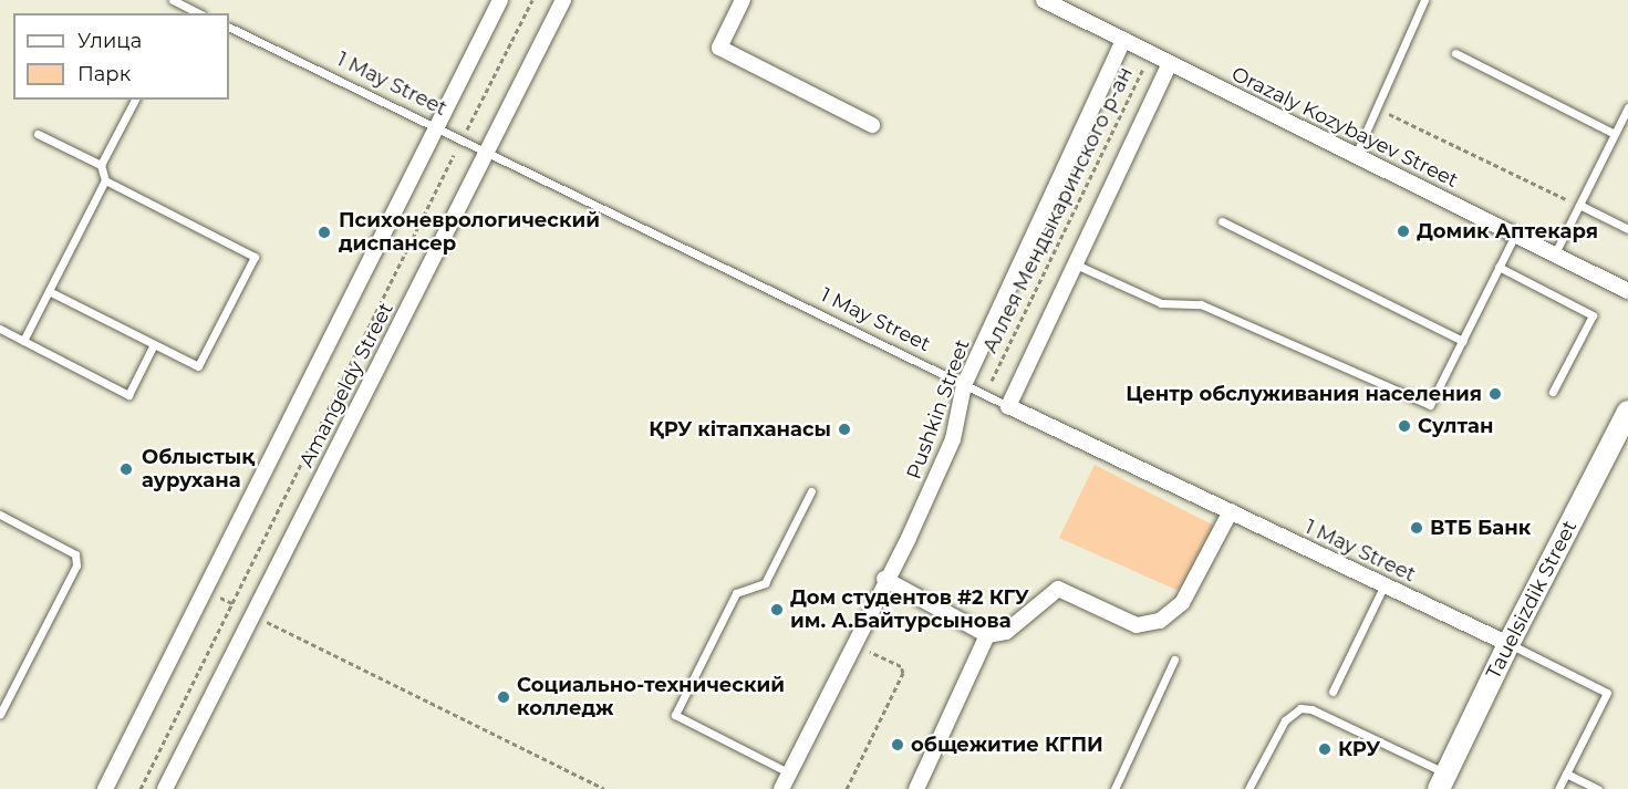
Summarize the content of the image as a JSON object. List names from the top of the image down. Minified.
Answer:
{"streets":{"main road":["Tauelsіzdіk Street"],"street":["1 May Street","Orazaly Kozybayev Street","Amangeldy Street","Pushkin Street"],"path":["Аллея Мендыкаринского р-ан"]},"crossings":[["1 May Street","Amangeldy Street"],["1 May Street","Pushkin Street"],["1 May Street","Tauelsіzdіk Street"],["Orazaly Kozybayev Street","Аллея Мендыкаринского р-ан"],["Orazaly Kozybayev Street","Pushkin Street"]],"places":["Домик Аптекаря","Психоневрологический диспансер","Центр обслуживания населения","Султан","ҚРУ кітапханасы","Облыстық аурухана","ВТБ Банк","Дом студентов #2 КГУ им. А.Байтурсынова","Социально-технический колледж","общежитие КГПИ","КРУ"],"legend":["Улица","Парк"]}
